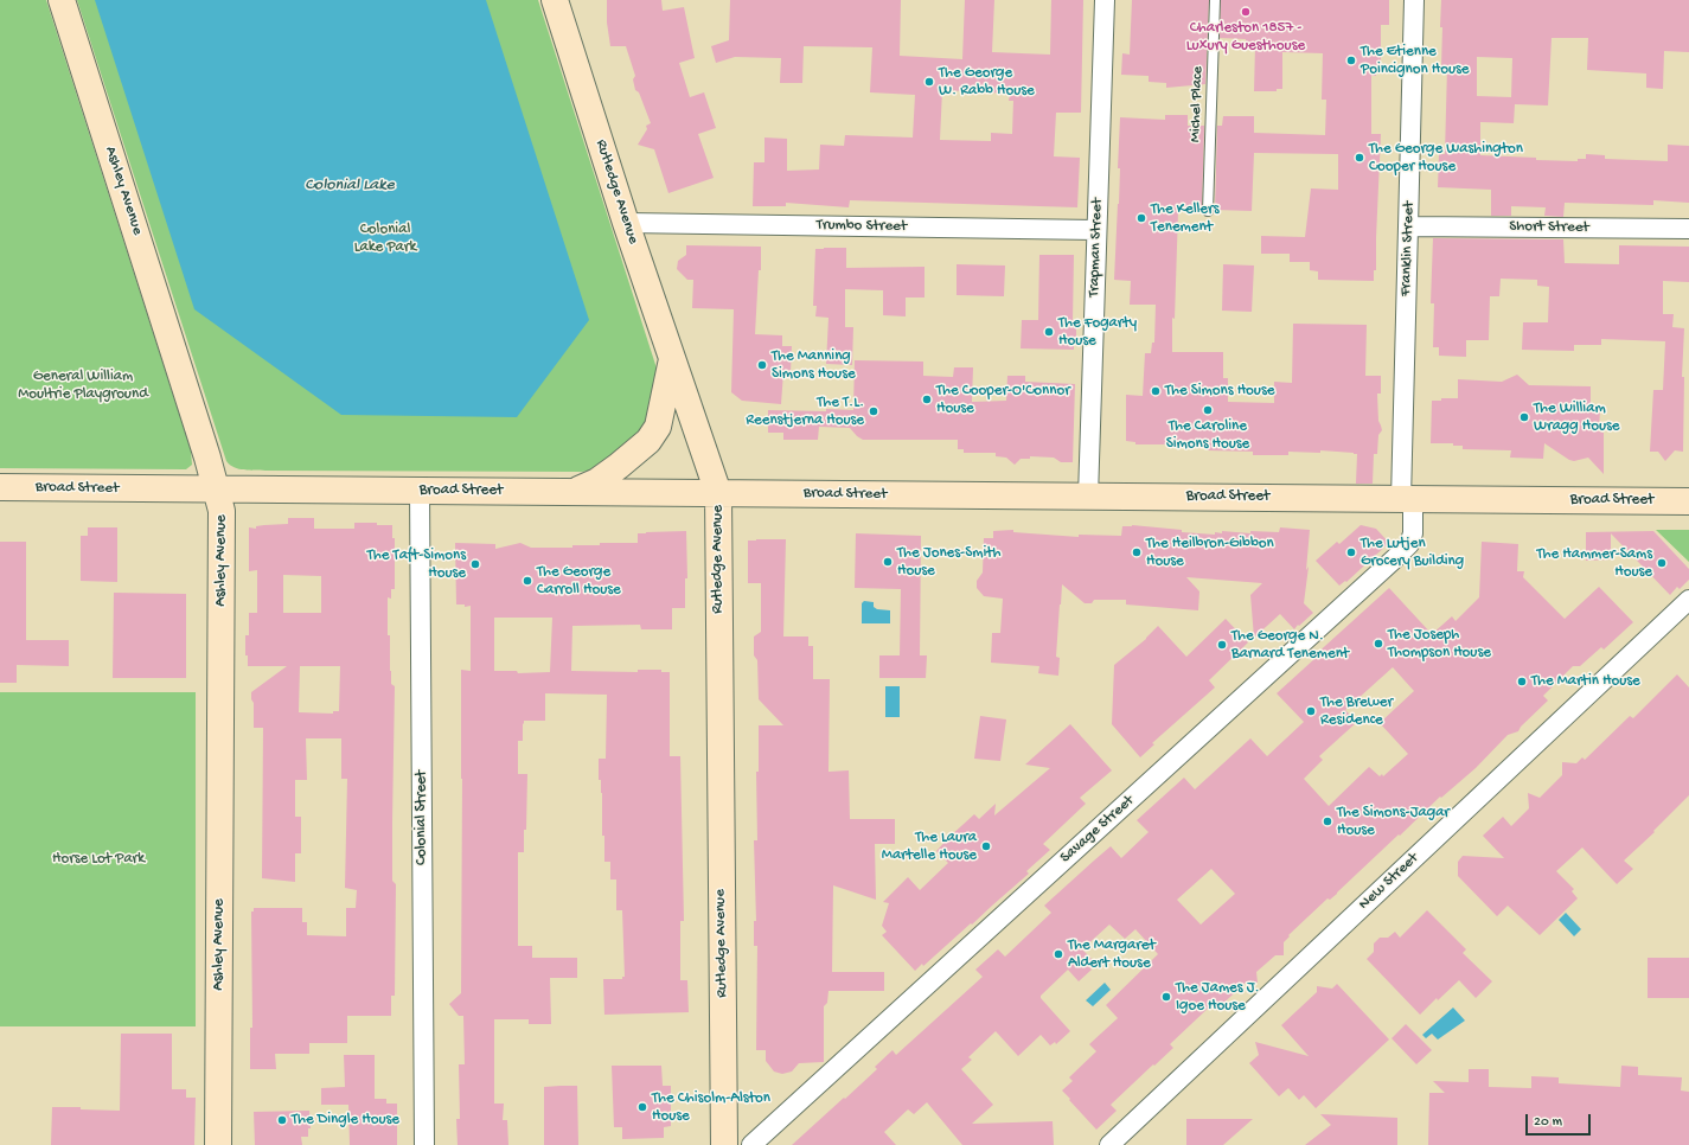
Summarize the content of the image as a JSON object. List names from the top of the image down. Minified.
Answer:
{"streets":{"street":["Ashley Avenue","Rutledge Avenue","Trumbo Street","Short Street","Trapman Street","Franklin Street","Broad Street","Colonial Street","Savage Street","New Street"],"lane":["Michel Place"]},"crossings":[["Ashley Avenue","Broad Street"],["Rutledge Avenue","Trumbo Street"],["Rutledge Avenue","Broad Street"],["Trumbo Street","Trapman Street"],["Short Street","Franklin Street"],["Trapman Street","Broad Street"],["Franklin Street","Broad Street"],["Franklin Street","Savage Street"],["Broad Street","Colonial Street"],["Broad Street","Savage Street"]],"water":["Colonial Lake"],"parks":["Colonial Lake Park","General William Moultrie Playground","Horse Lot Park"],"places":["Charleston 1857 - Luxury Guesthouse","The Etienne Poincignon House","The George W. Rabb House","The George Washington Cooper House","The Kellers Tenement","The Fogarty House","The Manning Simons House","The Simons House","The Cooper-O'Connor House","The Caroline Simons House","The T.L. Reenstjerna House","The William Wragg House","The Heilbron-Gibbon House","The Lutjen Grocery Building","The Jones-Smith House","The Hammer-Sams House","The Taft-Simons House","The George Carroll House","The Joseph Thompson House","The George N. Barnard Tenement","The Martin House","The Brewer Residence","The Simons-Jagar House","The Laura Martelle House","The Margaret Aldert House","The James J. Igoe House","The Chisolm-Alston House","The Dingle House"],"scale_bar":"20 m"}
